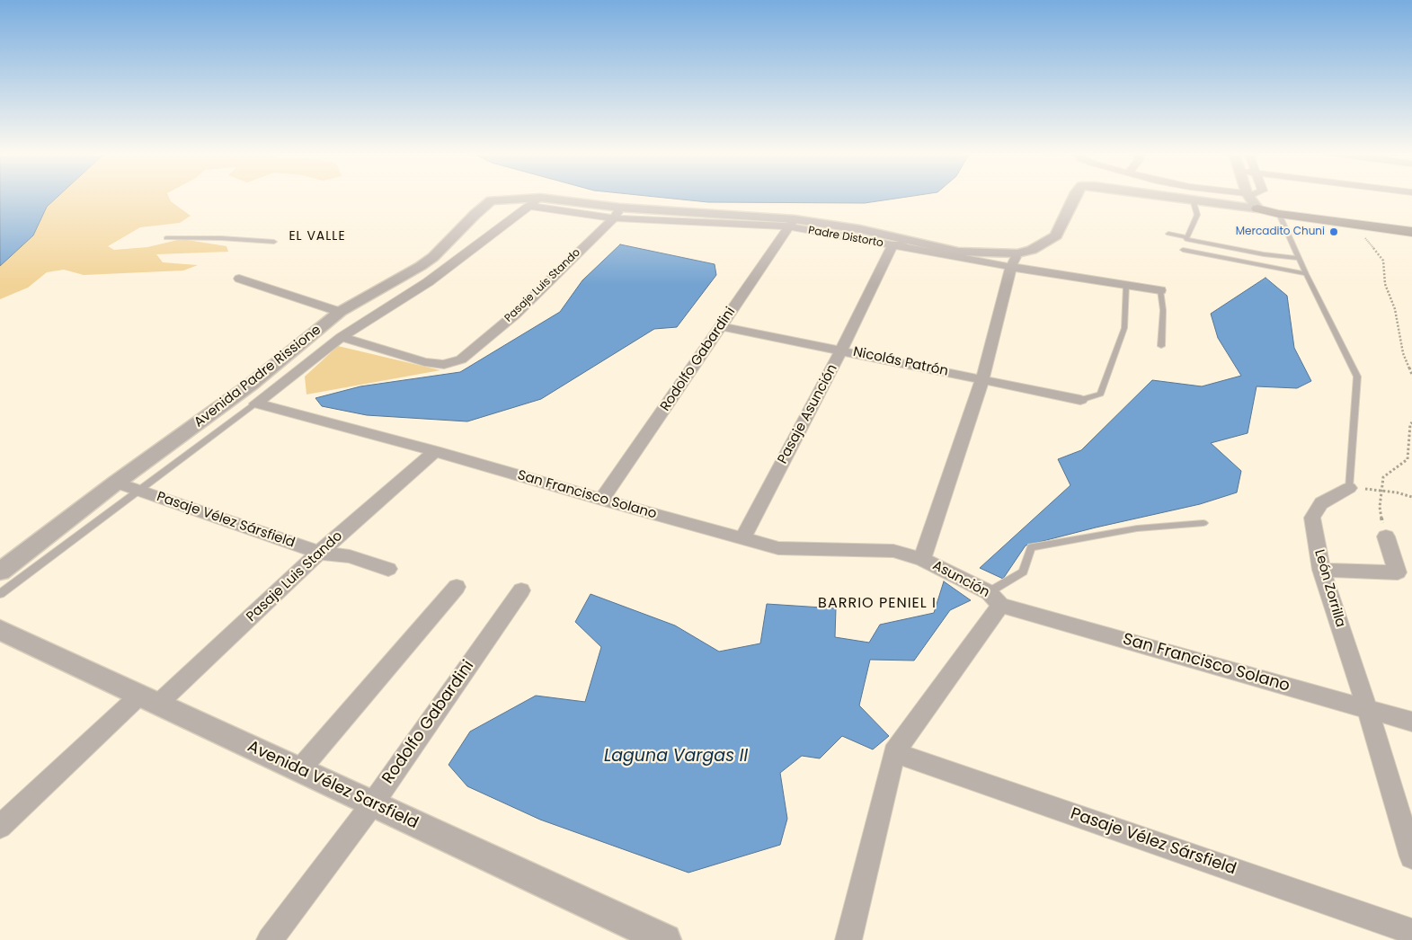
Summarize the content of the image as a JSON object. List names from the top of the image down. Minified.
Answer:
{"streets":{"street":["Padre Distorto","Pasaje Luis Stando","Rodolfo Gabardini","Nicolás Patrón","Avenida Padre Rissione","Pasaje Asunción","San Francisco Solano","Pasaje Vélez Sársfield","Asunción","León Zorrilla","Avenida Vélez Sarsfield"]},"crossings":[["Padre Distorto","Pasaje Luis Stando"],["Padre Distorto","Rodolfo Gabardini"],["Padre Distorto","Avenida Padre Rissione"],["Padre Distorto","Pasaje Asunción"],["Padre Distorto","Asunción"],["Pasaje Luis Stando","Avenida Padre Rissione"],["Pasaje Luis Stando","San Francisco Solano"],["Pasaje Luis Stando","Pasaje Vélez Sársfield"],["Pasaje Luis Stando","Avenida Vélez Sarsfield"],["Rodolfo Gabardini","Nicolás Patrón"],["Rodolfo Gabardini","San Francisco Solano"],["Rodolfo Gabardini","Avenida Vélez Sarsfield"],["Nicolás Patrón","Pasaje Asunción"],["Nicolás Patrón","Asunción"],["Avenida Padre Rissione","San Francisco Solano"],["Avenida Padre Rissione","Pasaje Vélez Sársfield"],["Pasaje Asunción","San Francisco Solano"],["San Francisco Solano","Asunción"],["San Francisco Solano","León Zorrilla"],["Pasaje Vélez Sársfield","Asunción"]],"districts":["EL VALLE","BARRIO PENIEL I"],"water":["Laguna Vargas II"],"places":["Mercadito Chuni"]}
